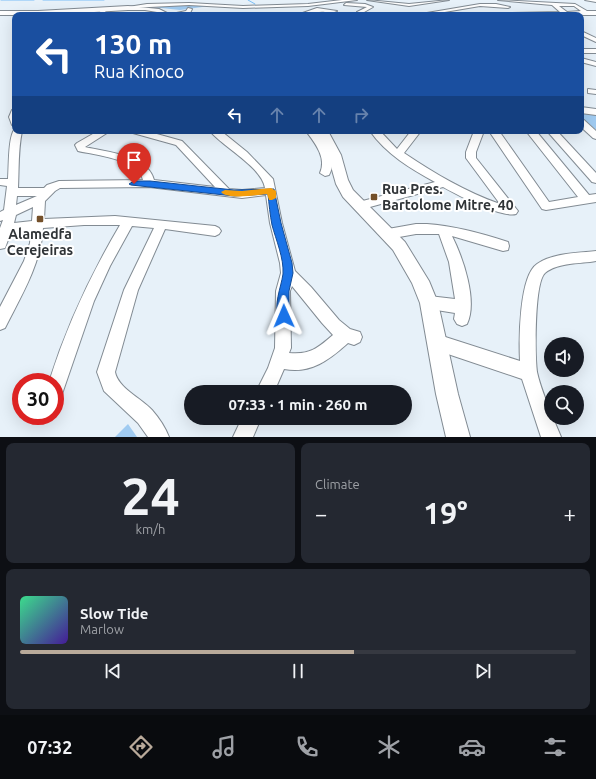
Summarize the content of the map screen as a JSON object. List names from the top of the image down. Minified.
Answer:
{"places":{"transit":["Rua Pres. Bartolome Mitre, 40","Alamedfa Cerejeiras"]},"page":{"turn":["130 m","Rua Kinoco"],"limit":"30","trip":"07:33 · 1 min · 260 m","tile":[["24","km/h"],"Climate"],"heat":["−","19°","+"],"song":["Slow Tide","Marlow"],"tabs":"07:32"}}
